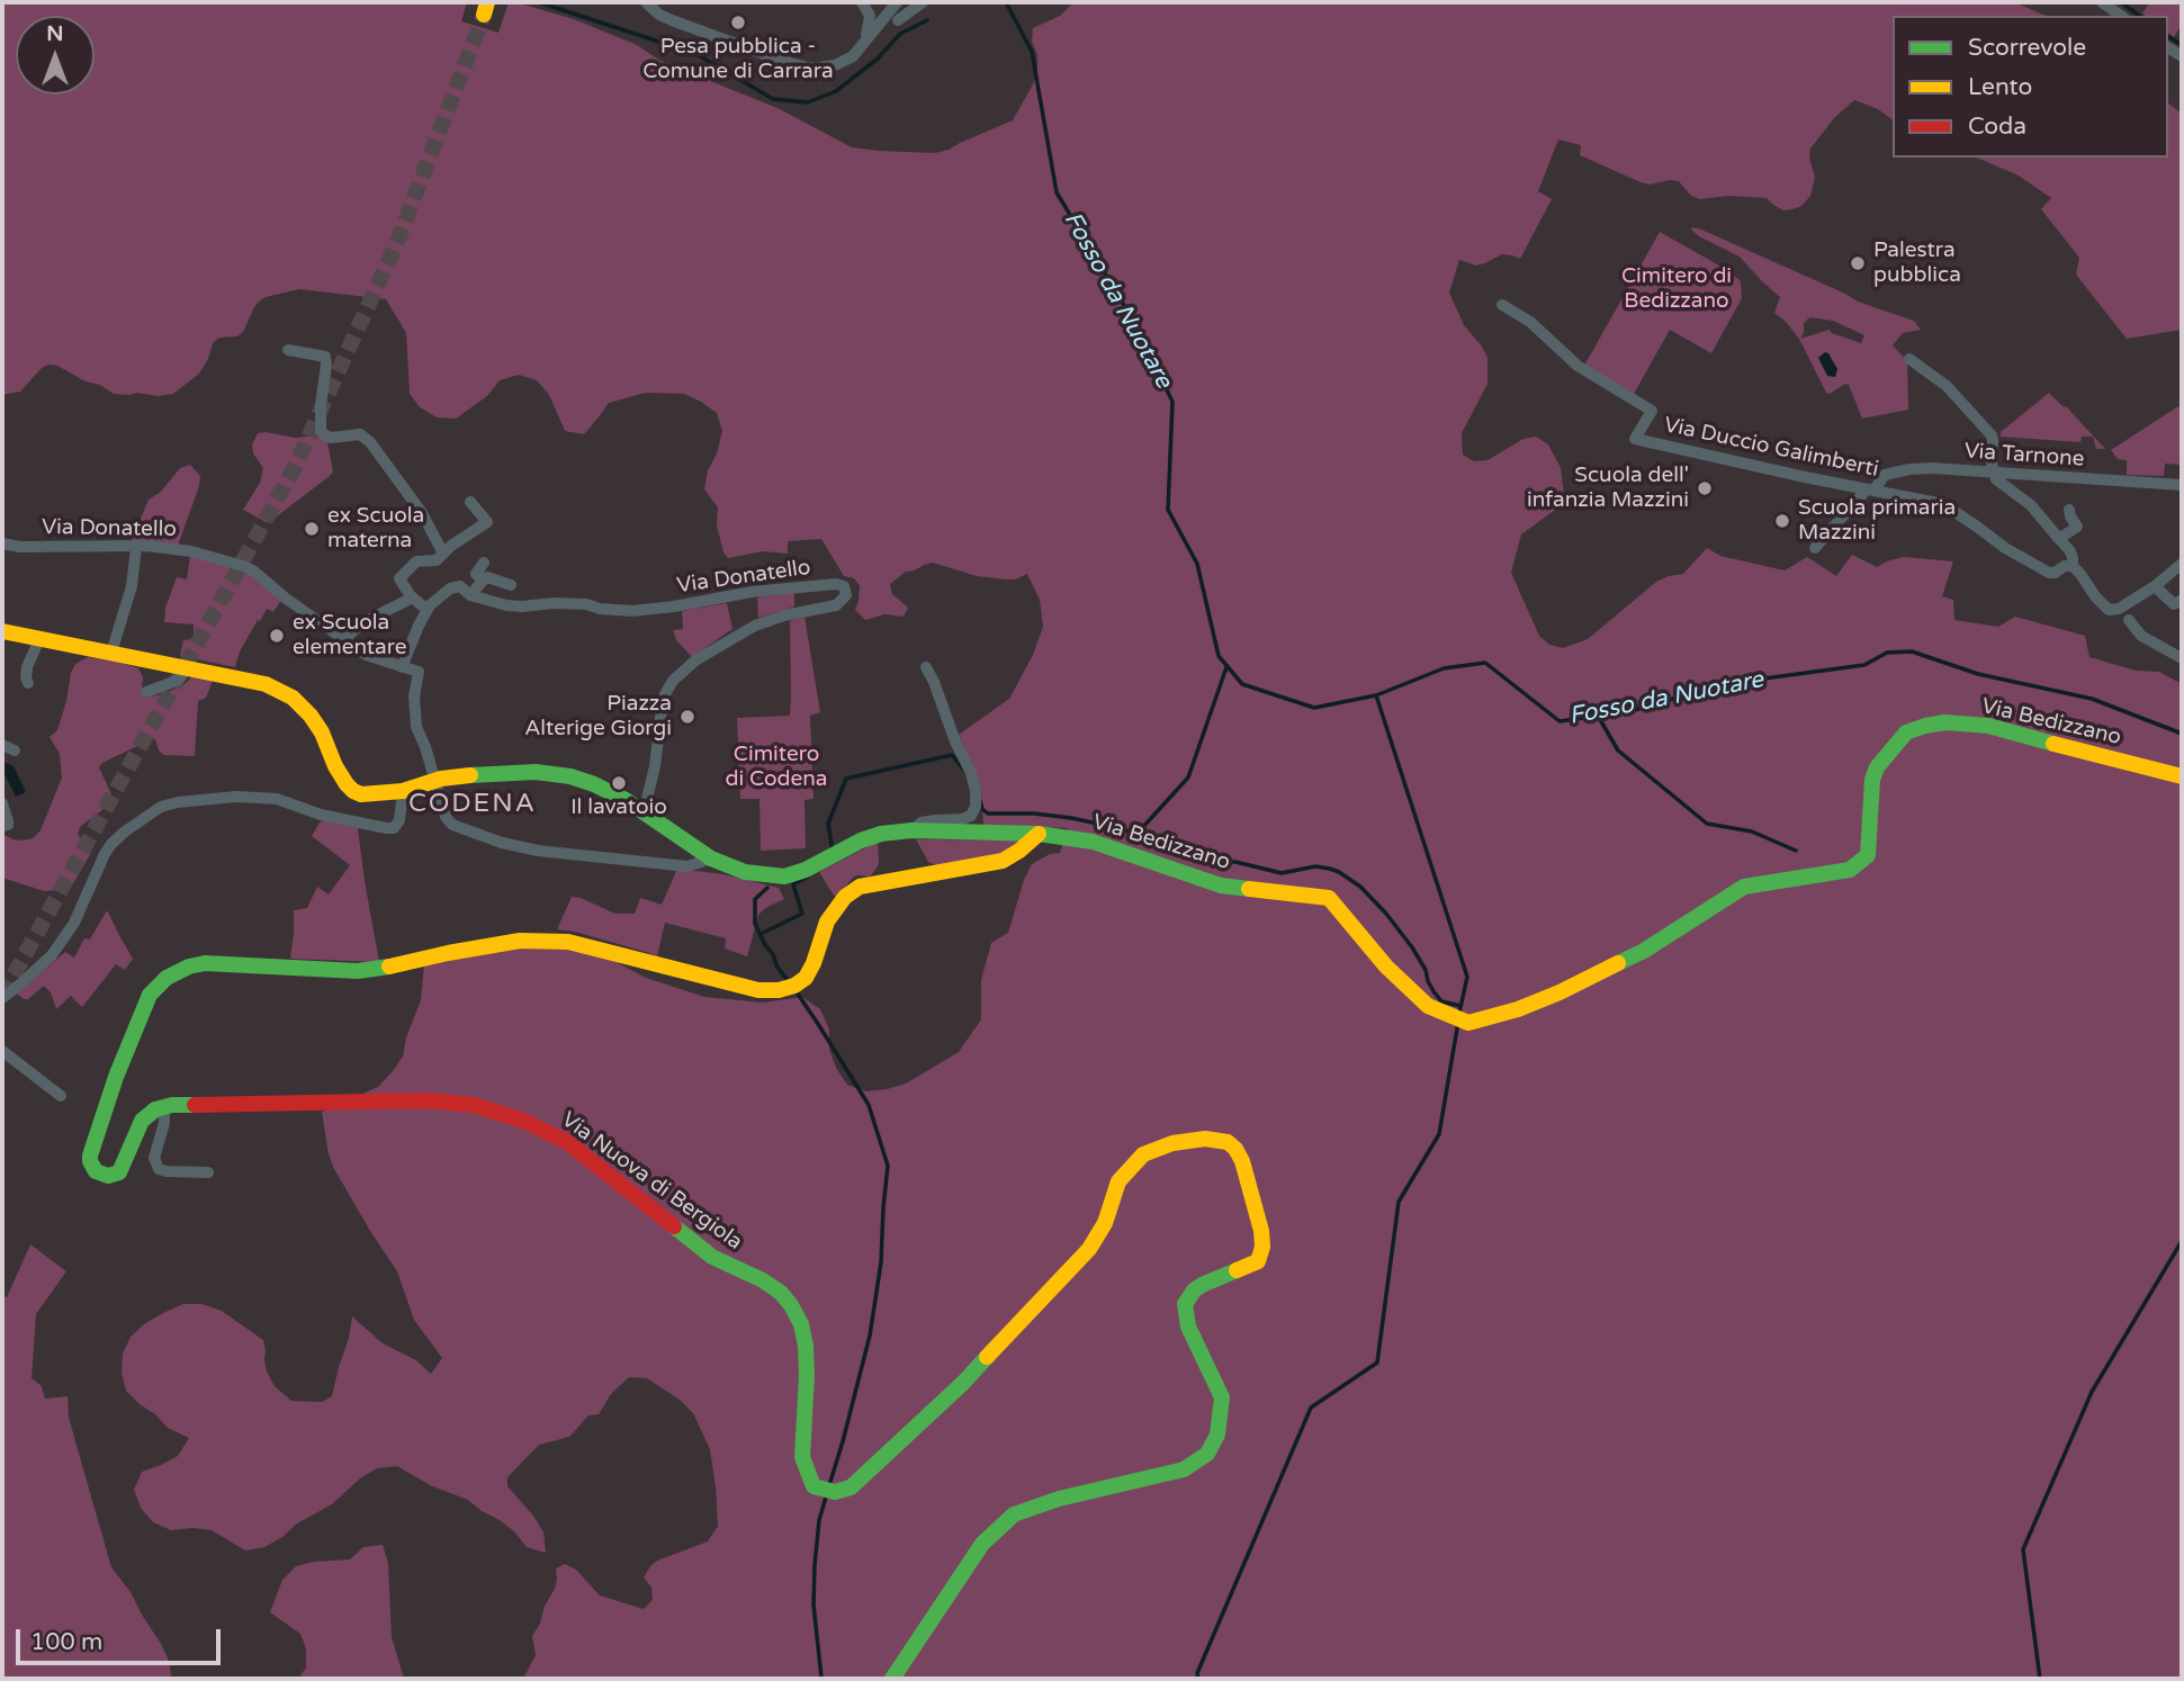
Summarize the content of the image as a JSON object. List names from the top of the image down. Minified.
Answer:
{"streets":{"street":["Via Duccio Galimberti","Via Tarnone","Via Donatello","Via Bedizzano","Via Nuova di Bergiola"]},"crossings":[["Via Duccio Galimberti","Via Tarnone"],["Via Donatello","Via Bedizzano"]],"districts":["CODENA"],"water":["Fosso da Nuotare"],"parks":["Cimitero di Bedizzano","Cimitero di Codena"],"places":["Pesa pubblica - Comune di Carrara","Palestra pubblica","Scuola dell' infanzia Mazzini","Scuola primaria Mazzini","ex Scuola materna","ex Scuola elementare","Piazza Alterige Giorgi","Il lavatoio"],"legend":["Scorrevole","Lento","Coda"],"scale_bar":"100 m","north":"top"}
